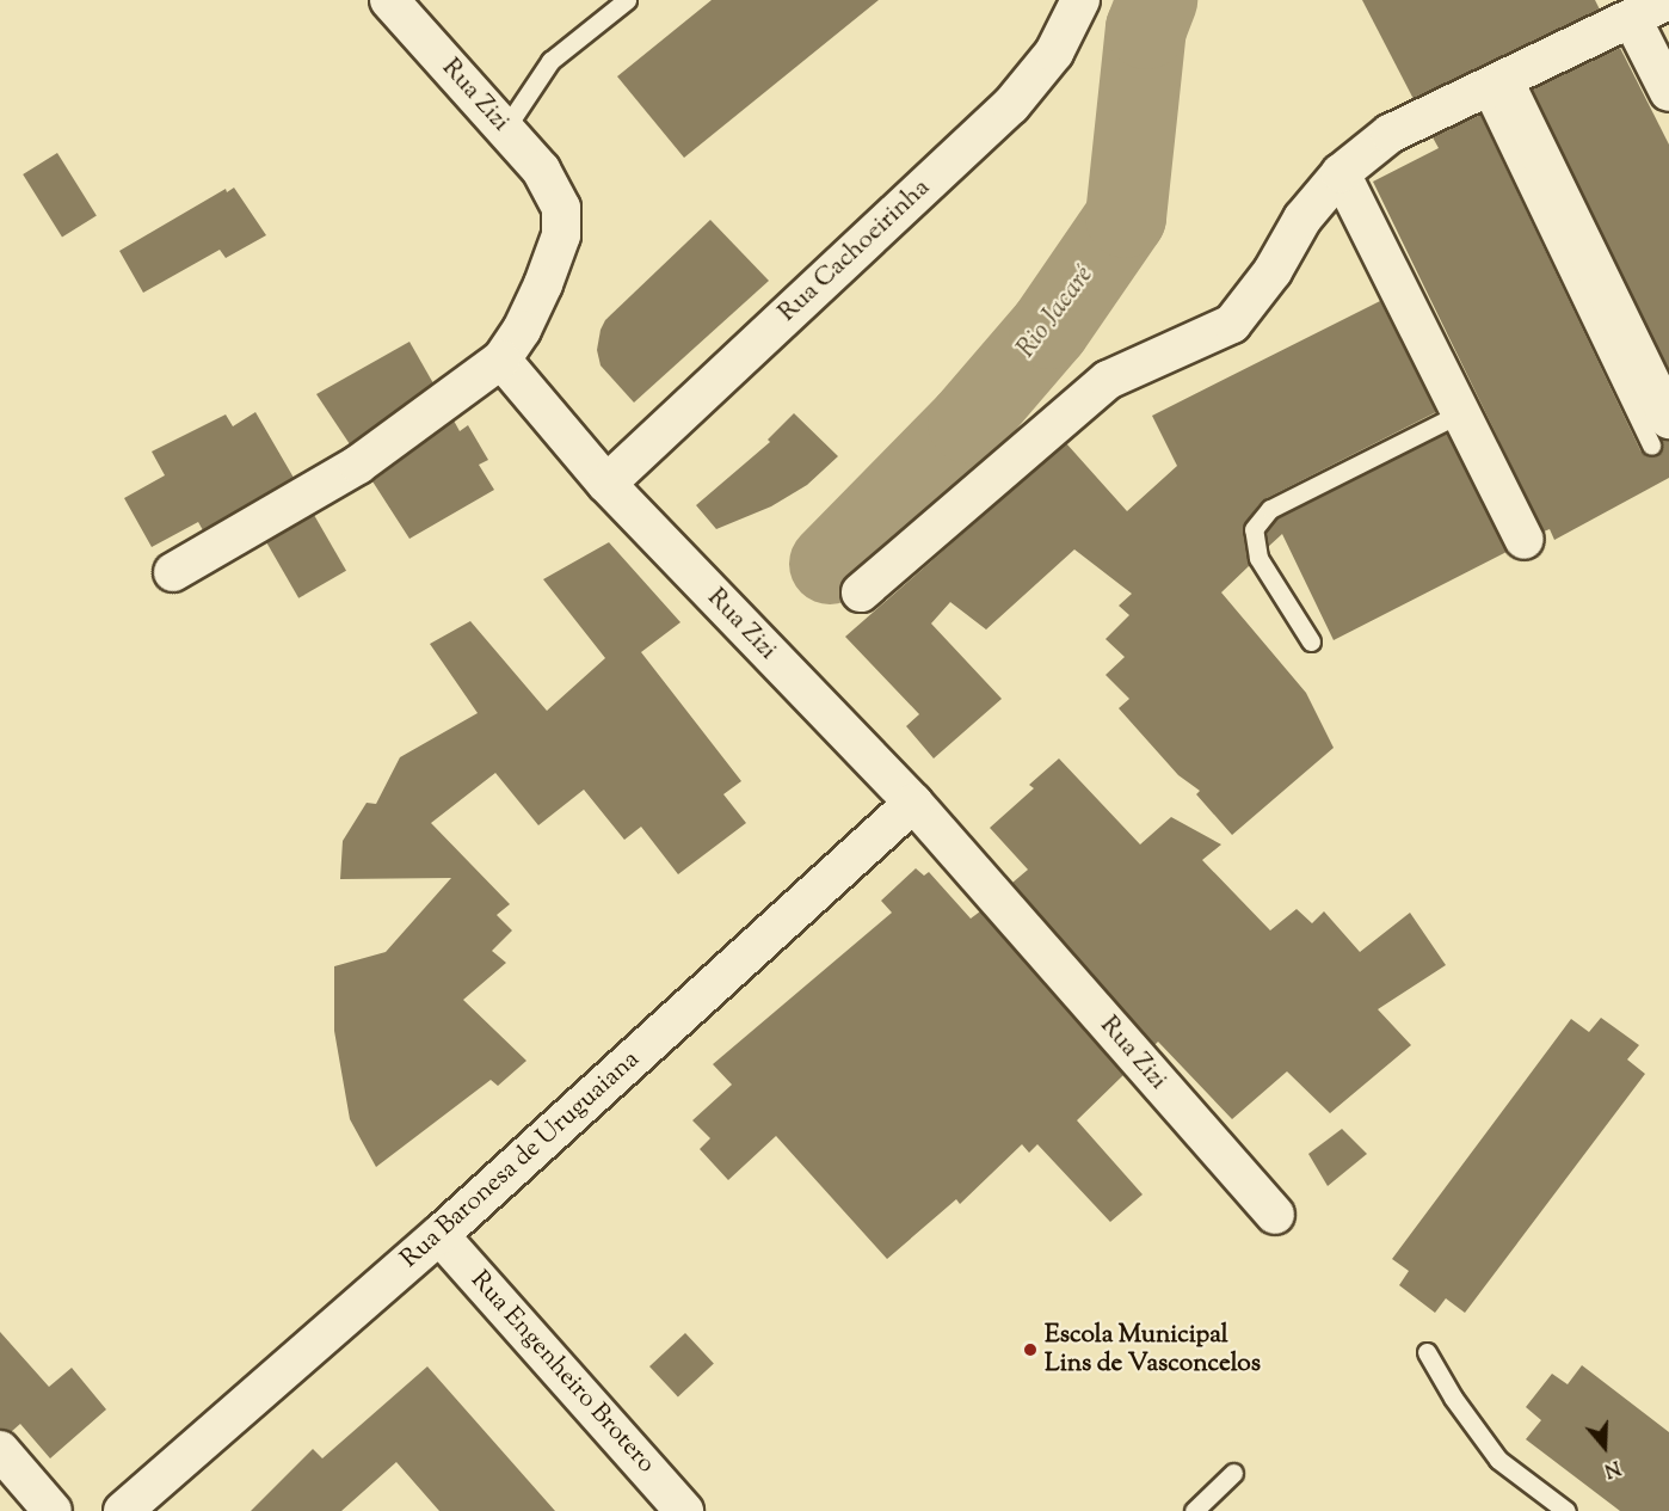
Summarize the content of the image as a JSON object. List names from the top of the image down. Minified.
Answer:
{"streets":{"street":["Rua Zizi","Rua Cachoeirinha","Rua Baronesa de Uruguaiana","Rua Engenheiro Brotero"]},"crossings":[["Rua Zizi","Rua Cachoeirinha"],["Rua Zizi","Rua Baronesa de Uruguaiana"],["Rua Baronesa de Uruguaiana","Rua Engenheiro Brotero"]],"water":["Rio Jacaré"],"places":["Escola Municipal Lins de Vasconcelos"],"north":"bottom"}
